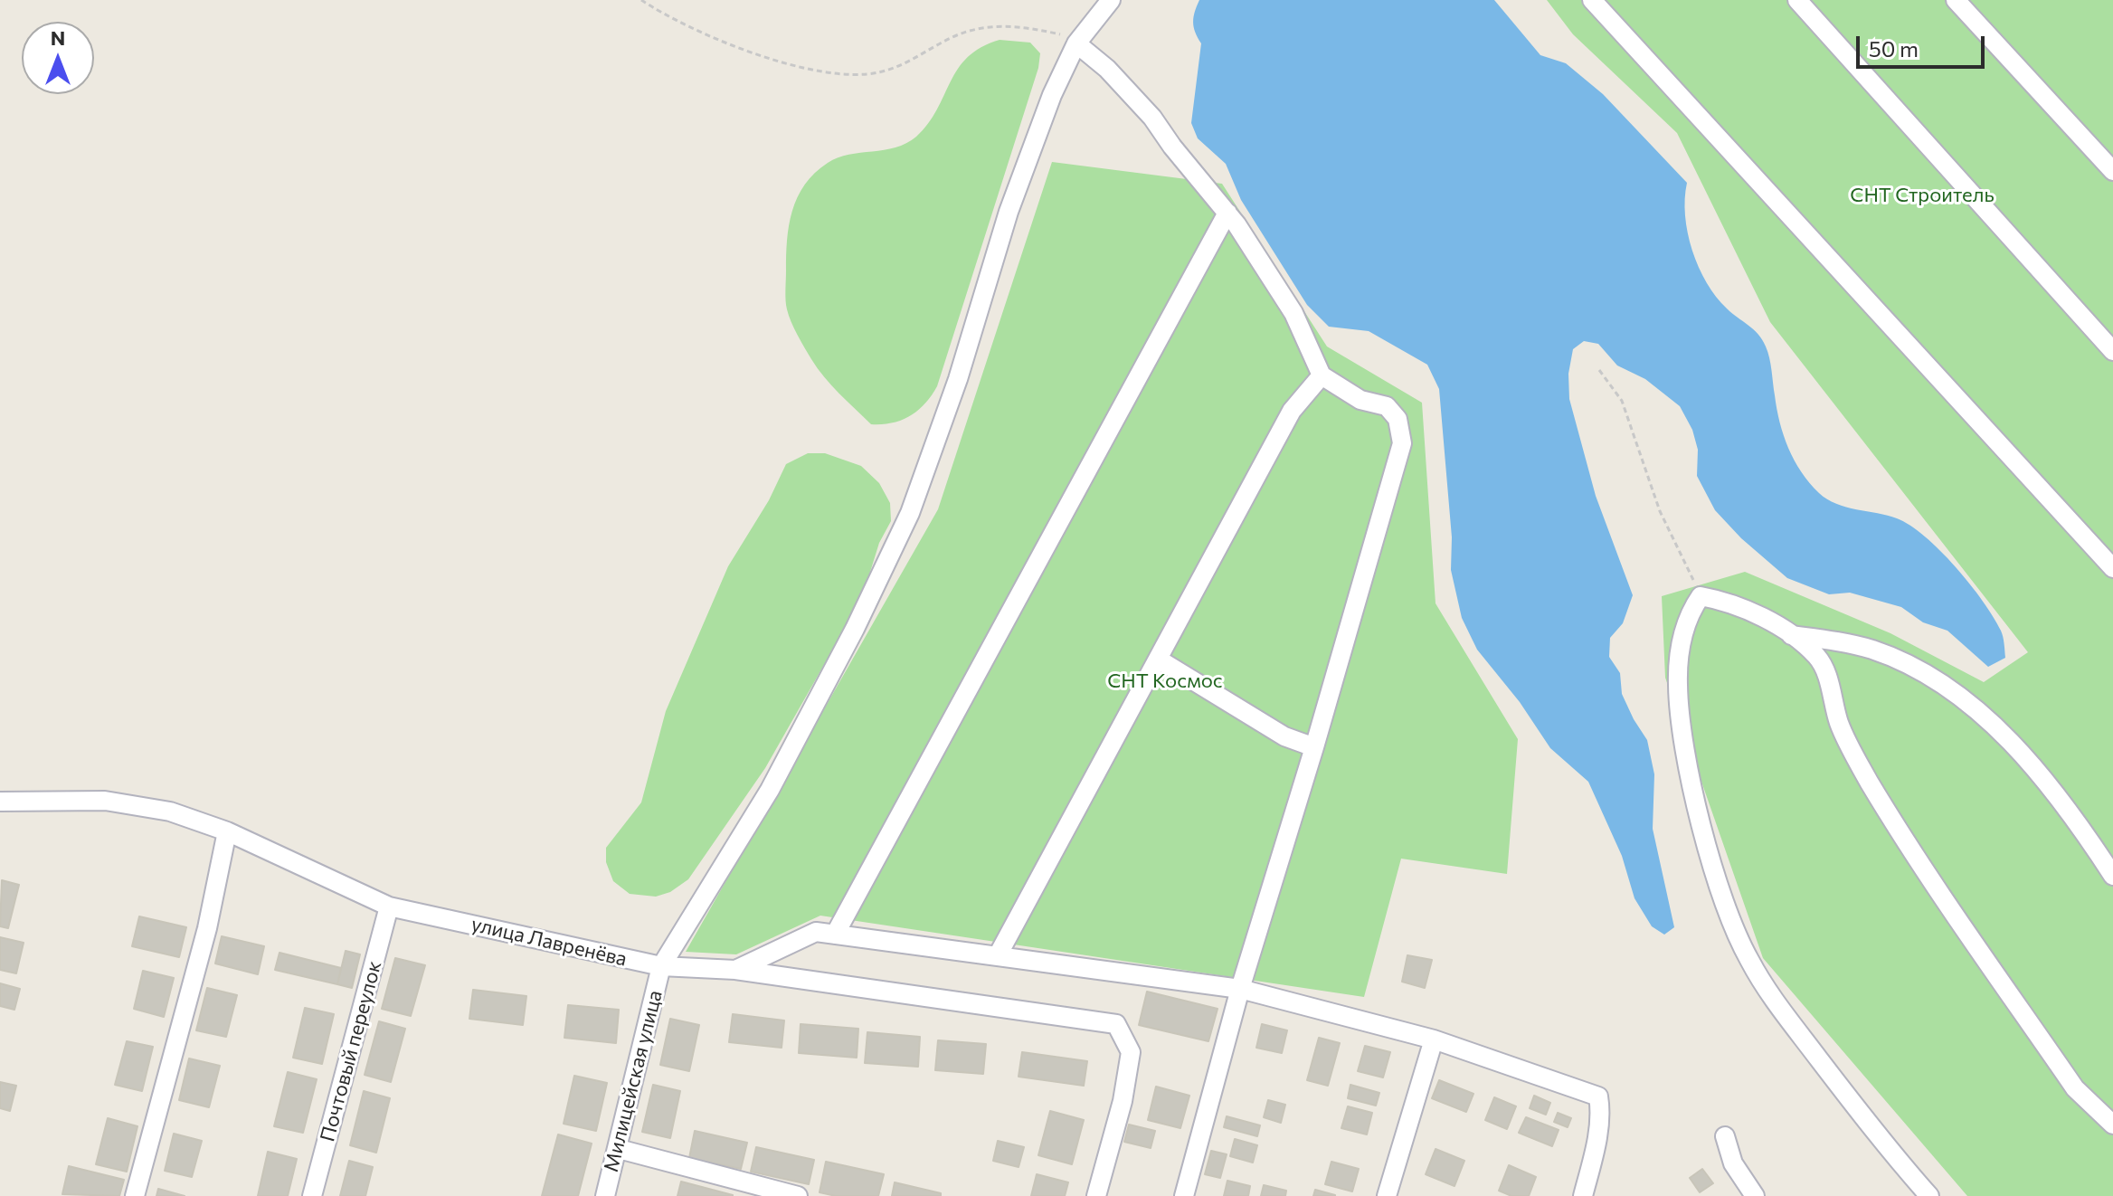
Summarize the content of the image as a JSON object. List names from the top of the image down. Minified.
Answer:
{"streets":{"street":["улица Лавренёва","Почтовый переулок","Милицейская улица"]},"crossings":[["улица Лавренёва","Почтовый переулок"],["улица Лавренёва","Милицейская улица"]],"parks":["СНТ Строитель","СНТ Космос"],"scale_bar":"50 m","north":"top"}
